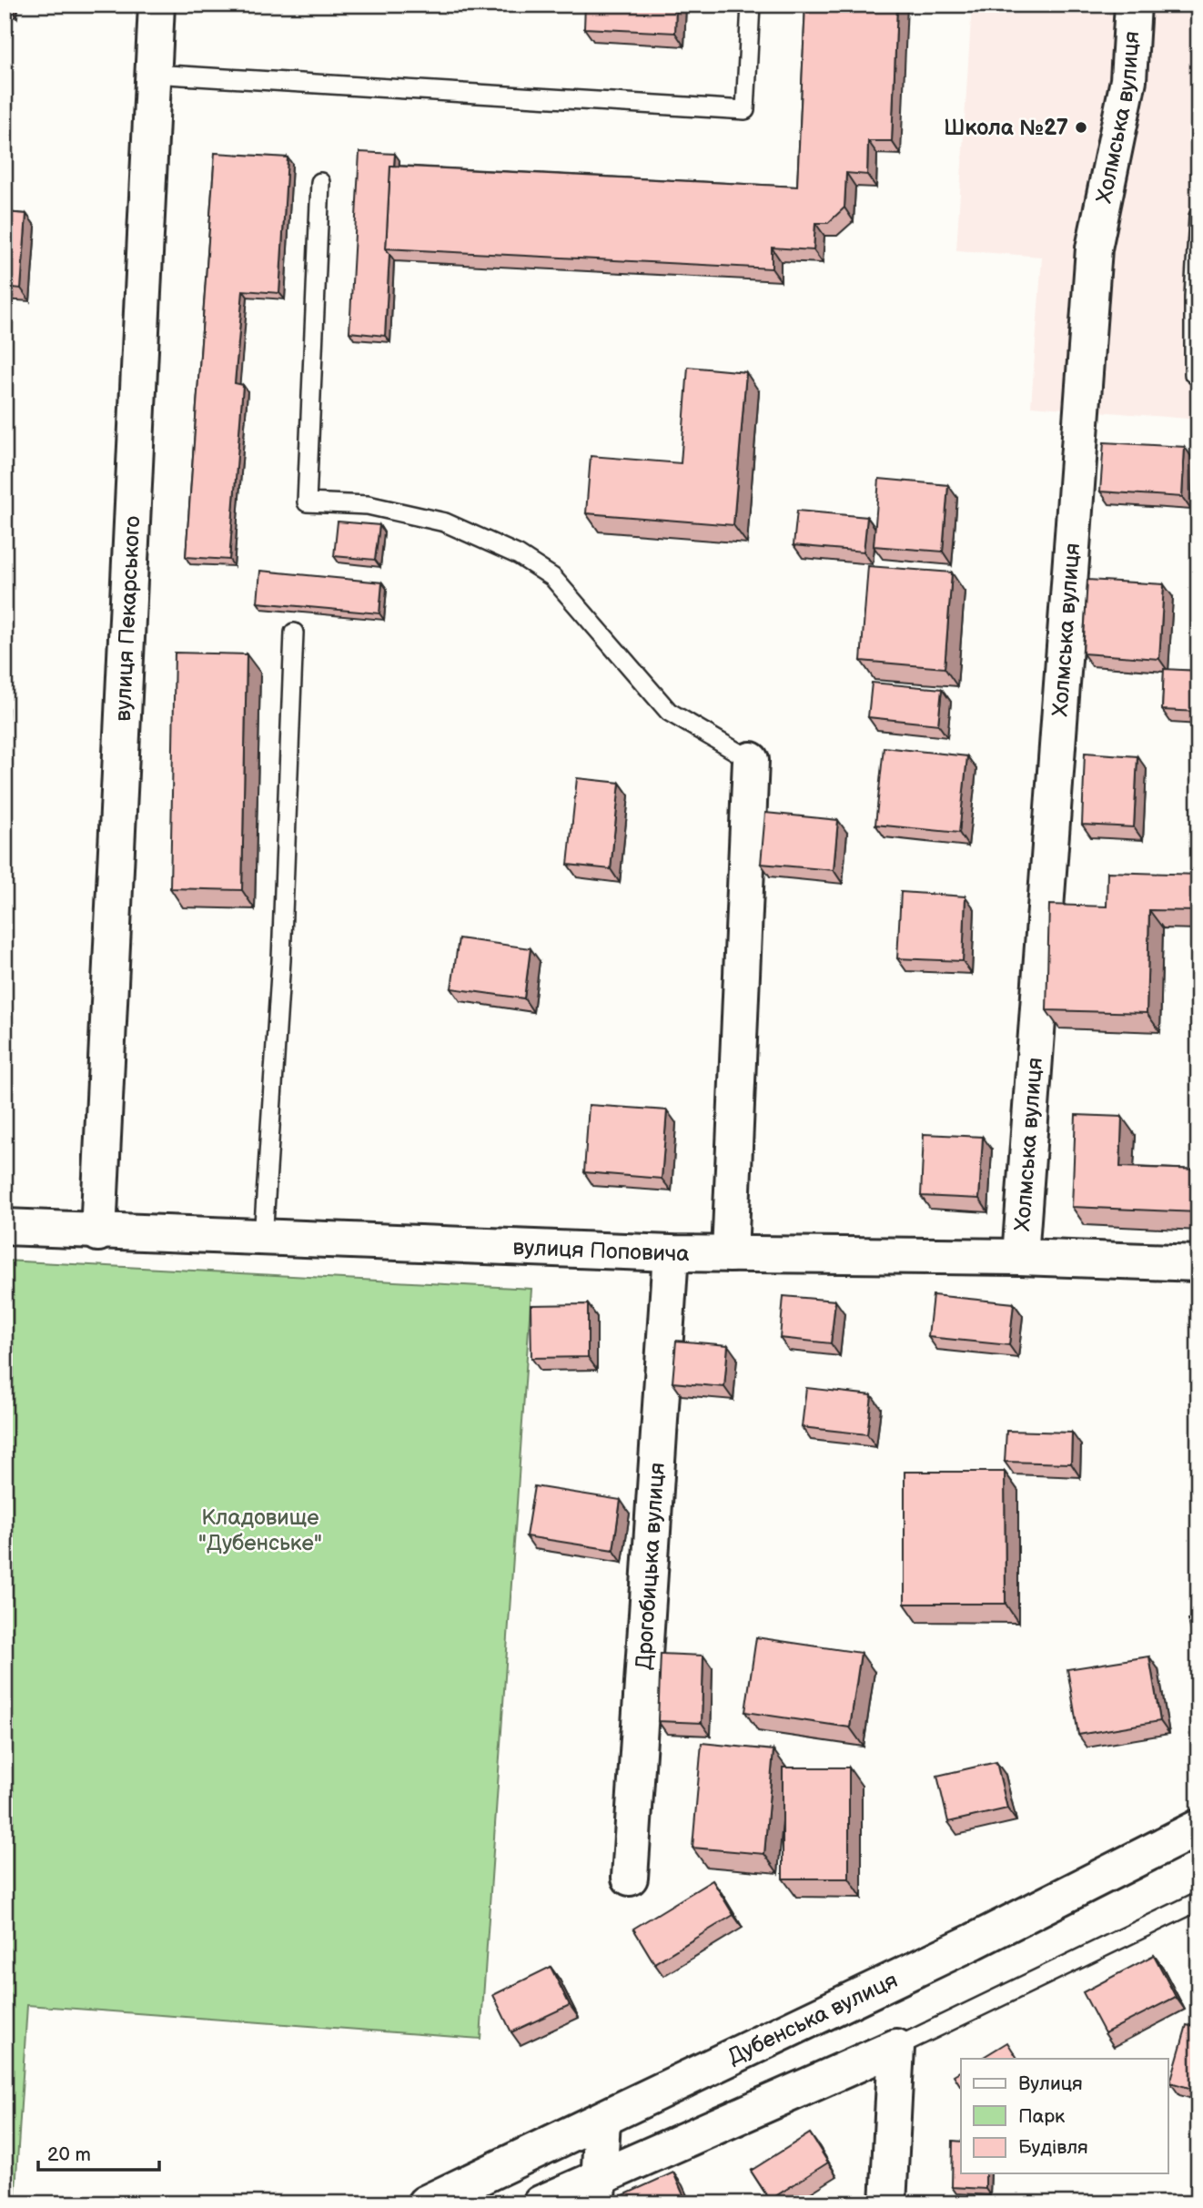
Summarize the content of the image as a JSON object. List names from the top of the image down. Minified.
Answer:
{"streets":{"street":["Холмська вулиця","вулиця Пекарського","вулиця Поповича","Дрогобицька вулиця","Дубенська вулиця"]},"crossings":[["Холмська вулиця","вулиця Поповича"],["вулиця Пекарського","вулиця Поповича"],["вулиця Поповича","Дрогобицька вулиця"]],"parks":["Кладовище \"Дубенське\""],"places":["Школа №27"],"legend":["Вулиця","Парк","Будівля"],"scale_bar":"20 m"}
